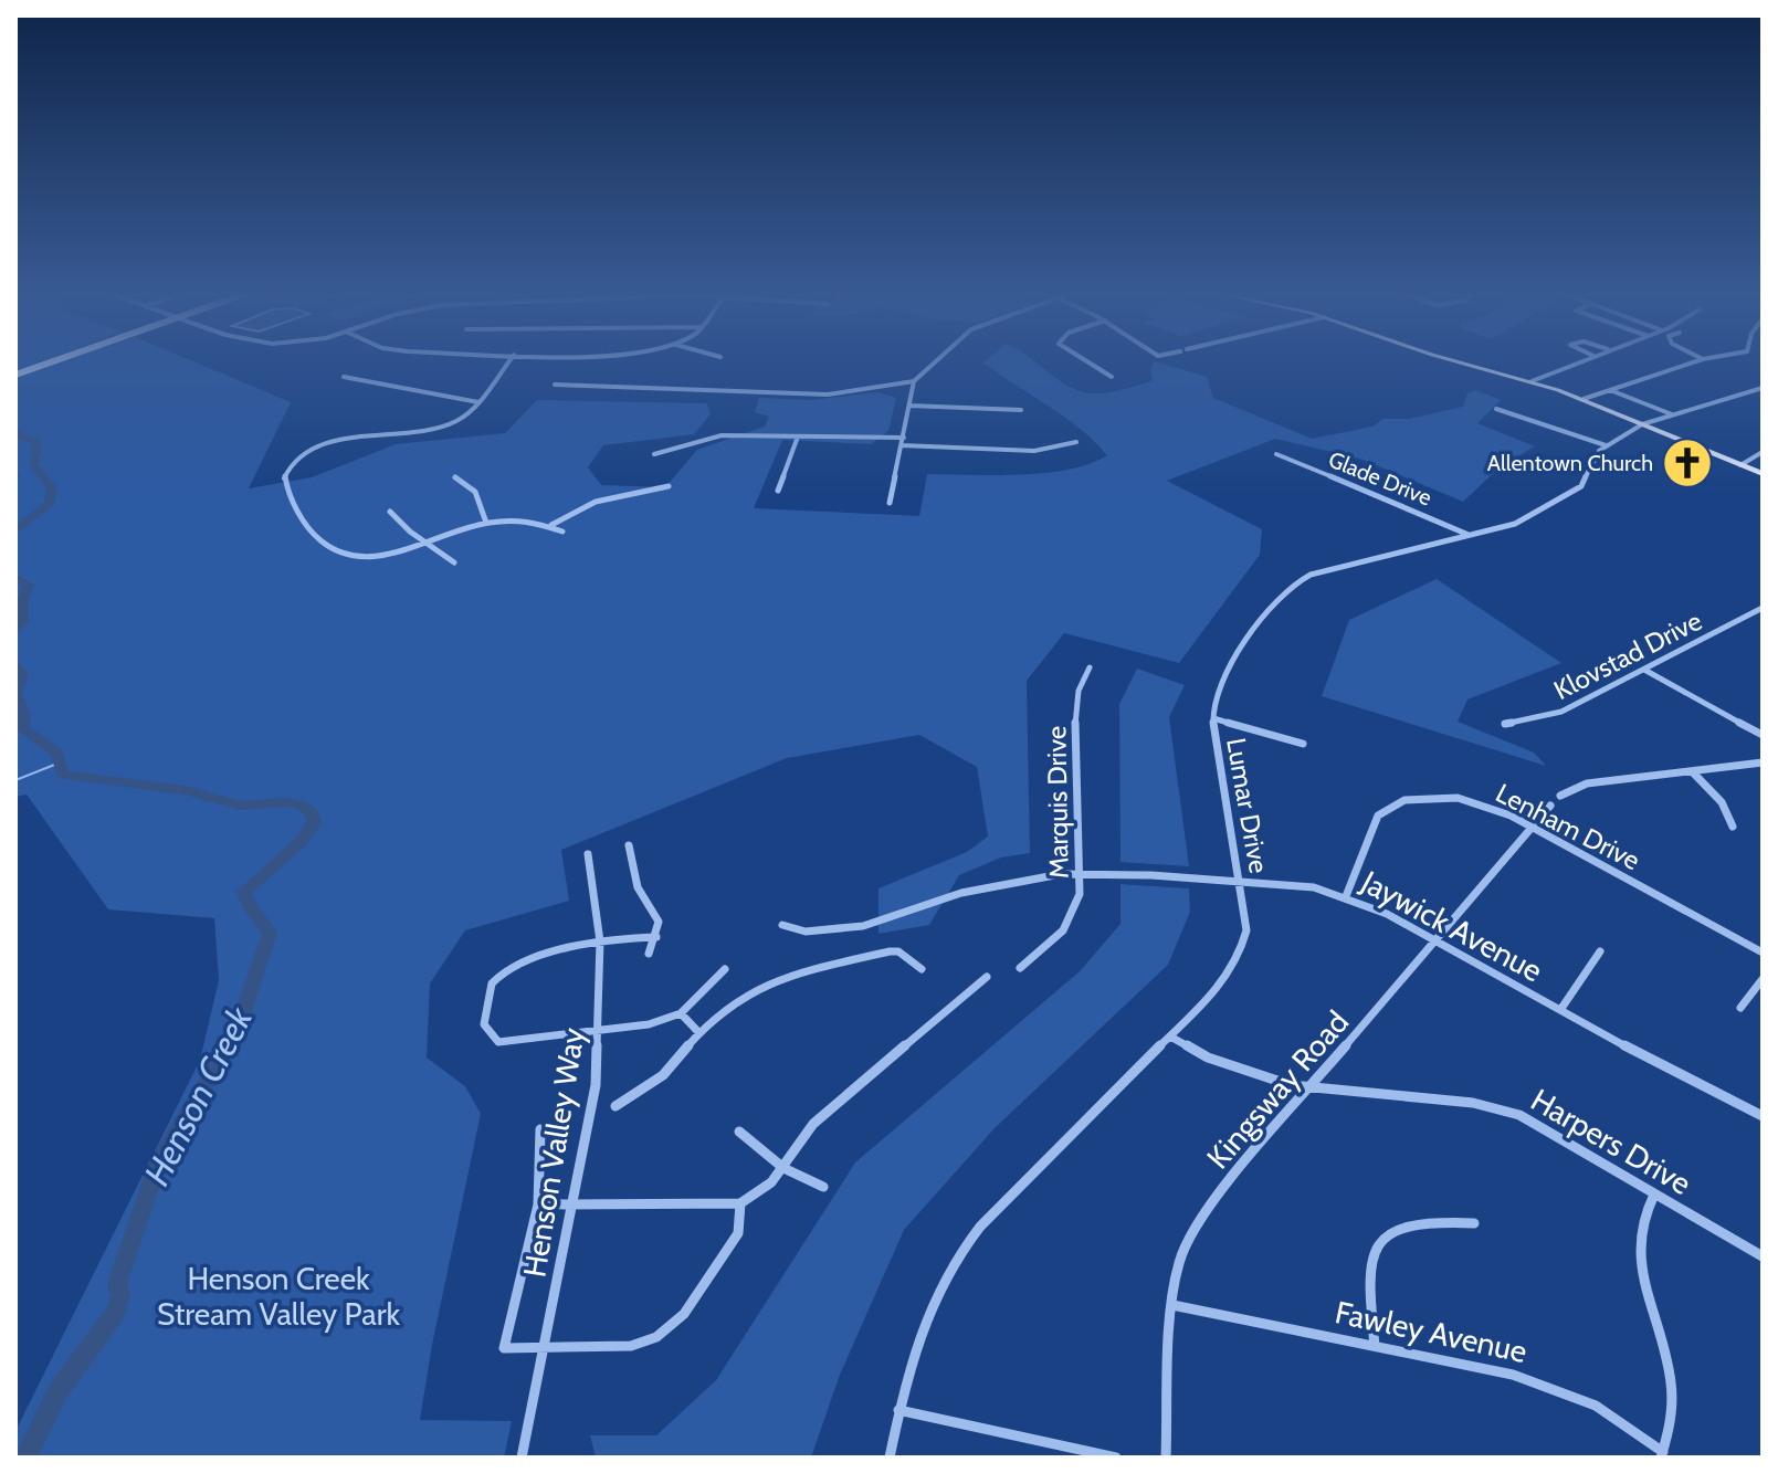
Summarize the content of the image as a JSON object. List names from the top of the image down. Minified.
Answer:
{"streets":{"street":["Glade Drive","Klovstad Drive","Marquis Drive","Lumar Drive","Lenham Drive","Jaywick Avenue","Kingsway Road","Harpers Drive","Henson Valley Way","Fawley Avenue"]},"crossings":[["Glade Drive","Lumar Drive"],["Marquis Drive","Jaywick Avenue"],["Lumar Drive","Jaywick Avenue"],["Lumar Drive","Harpers Drive"],["Lenham Drive","Jaywick Avenue"],["Lenham Drive","Kingsway Road"],["Jaywick Avenue","Kingsway Road"],["Kingsway Road","Harpers Drive"],["Kingsway Road","Fawley Avenue"]],"water":["Henson Creek"],"parks":["Henson Creek Stream Valley Park"],"places":{"church":["Allentown Church"]}}
